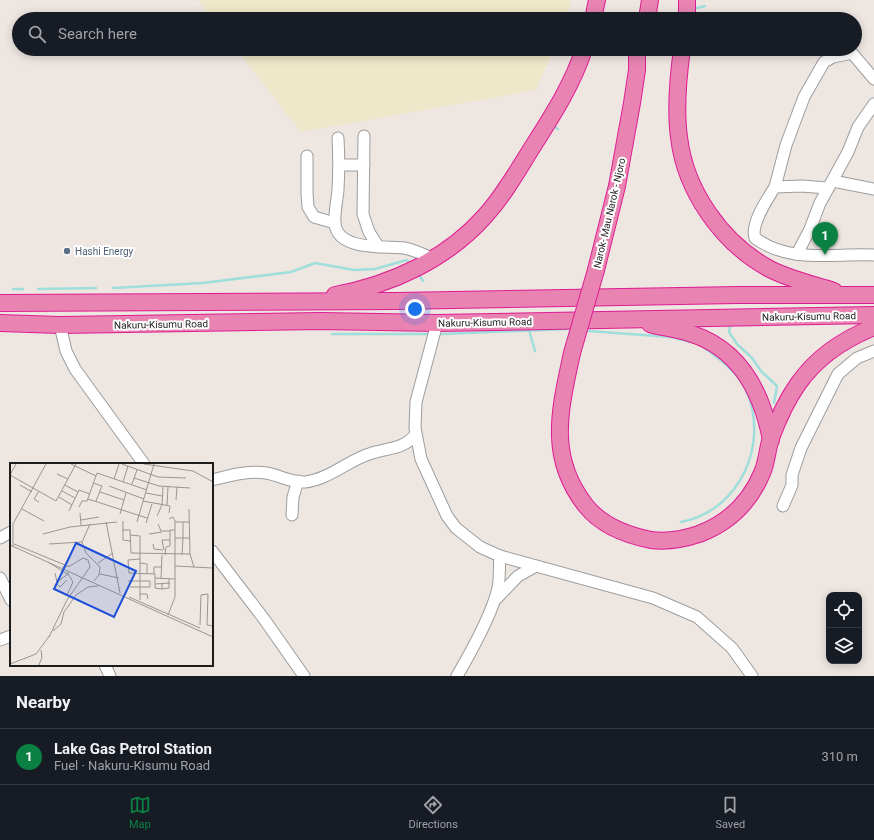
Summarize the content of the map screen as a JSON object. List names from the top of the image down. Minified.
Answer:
{"streets":{"highway":["Narok- Mau Narok - Njoro","Nakuru-Kisumu Road"]},"places":["Hashi Energy"],"page":{"search":"Search here","pins":"1","heading":"Nearby","list":[{"mark":"1","name":"Lake Gas Petrol Station","note":"Fuel · Nakuru-Kisumu Road","value":"310 m"}],"nav":["Map","Directions","Saved"]}}
